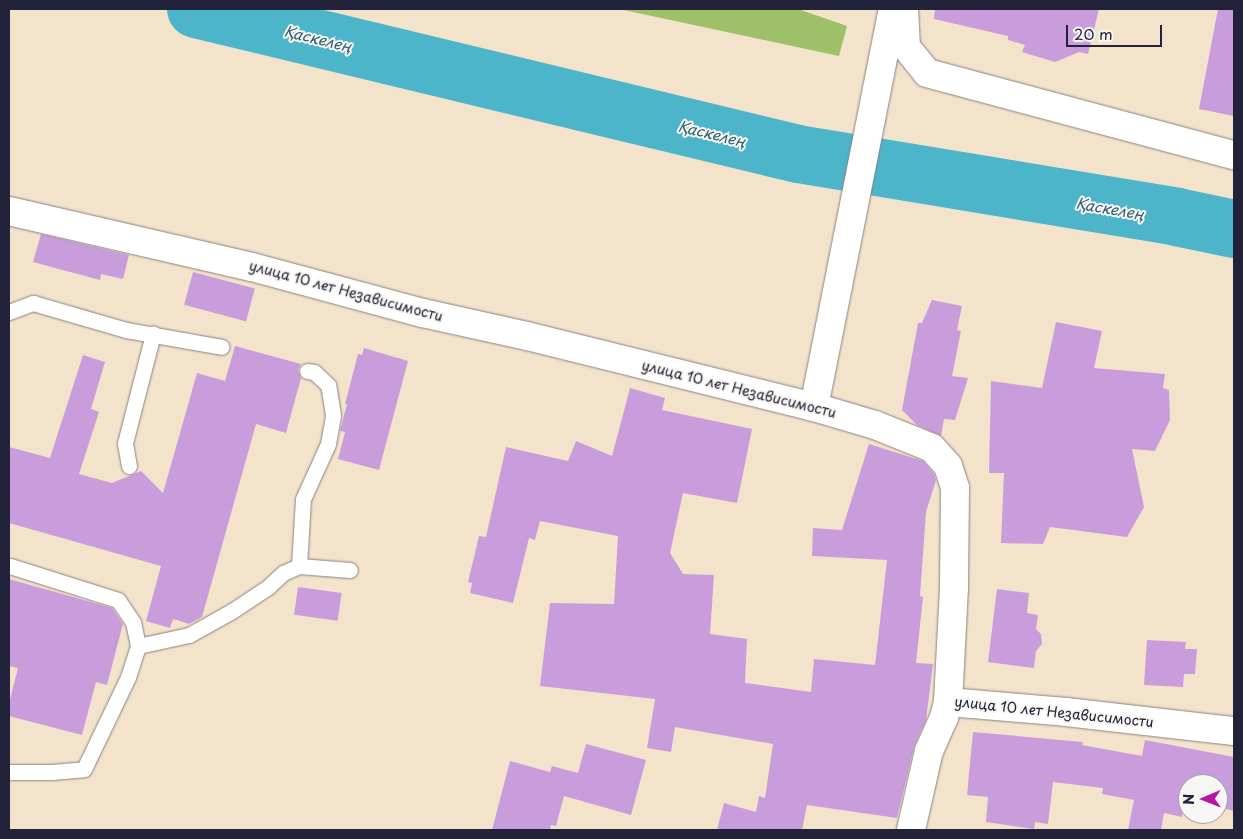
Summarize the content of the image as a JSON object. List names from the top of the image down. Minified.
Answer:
{"streets":{"street":["улица 10 лет Независимости"]},"water":["Қаскелең"],"scale_bar":"20 m","north":"left"}
